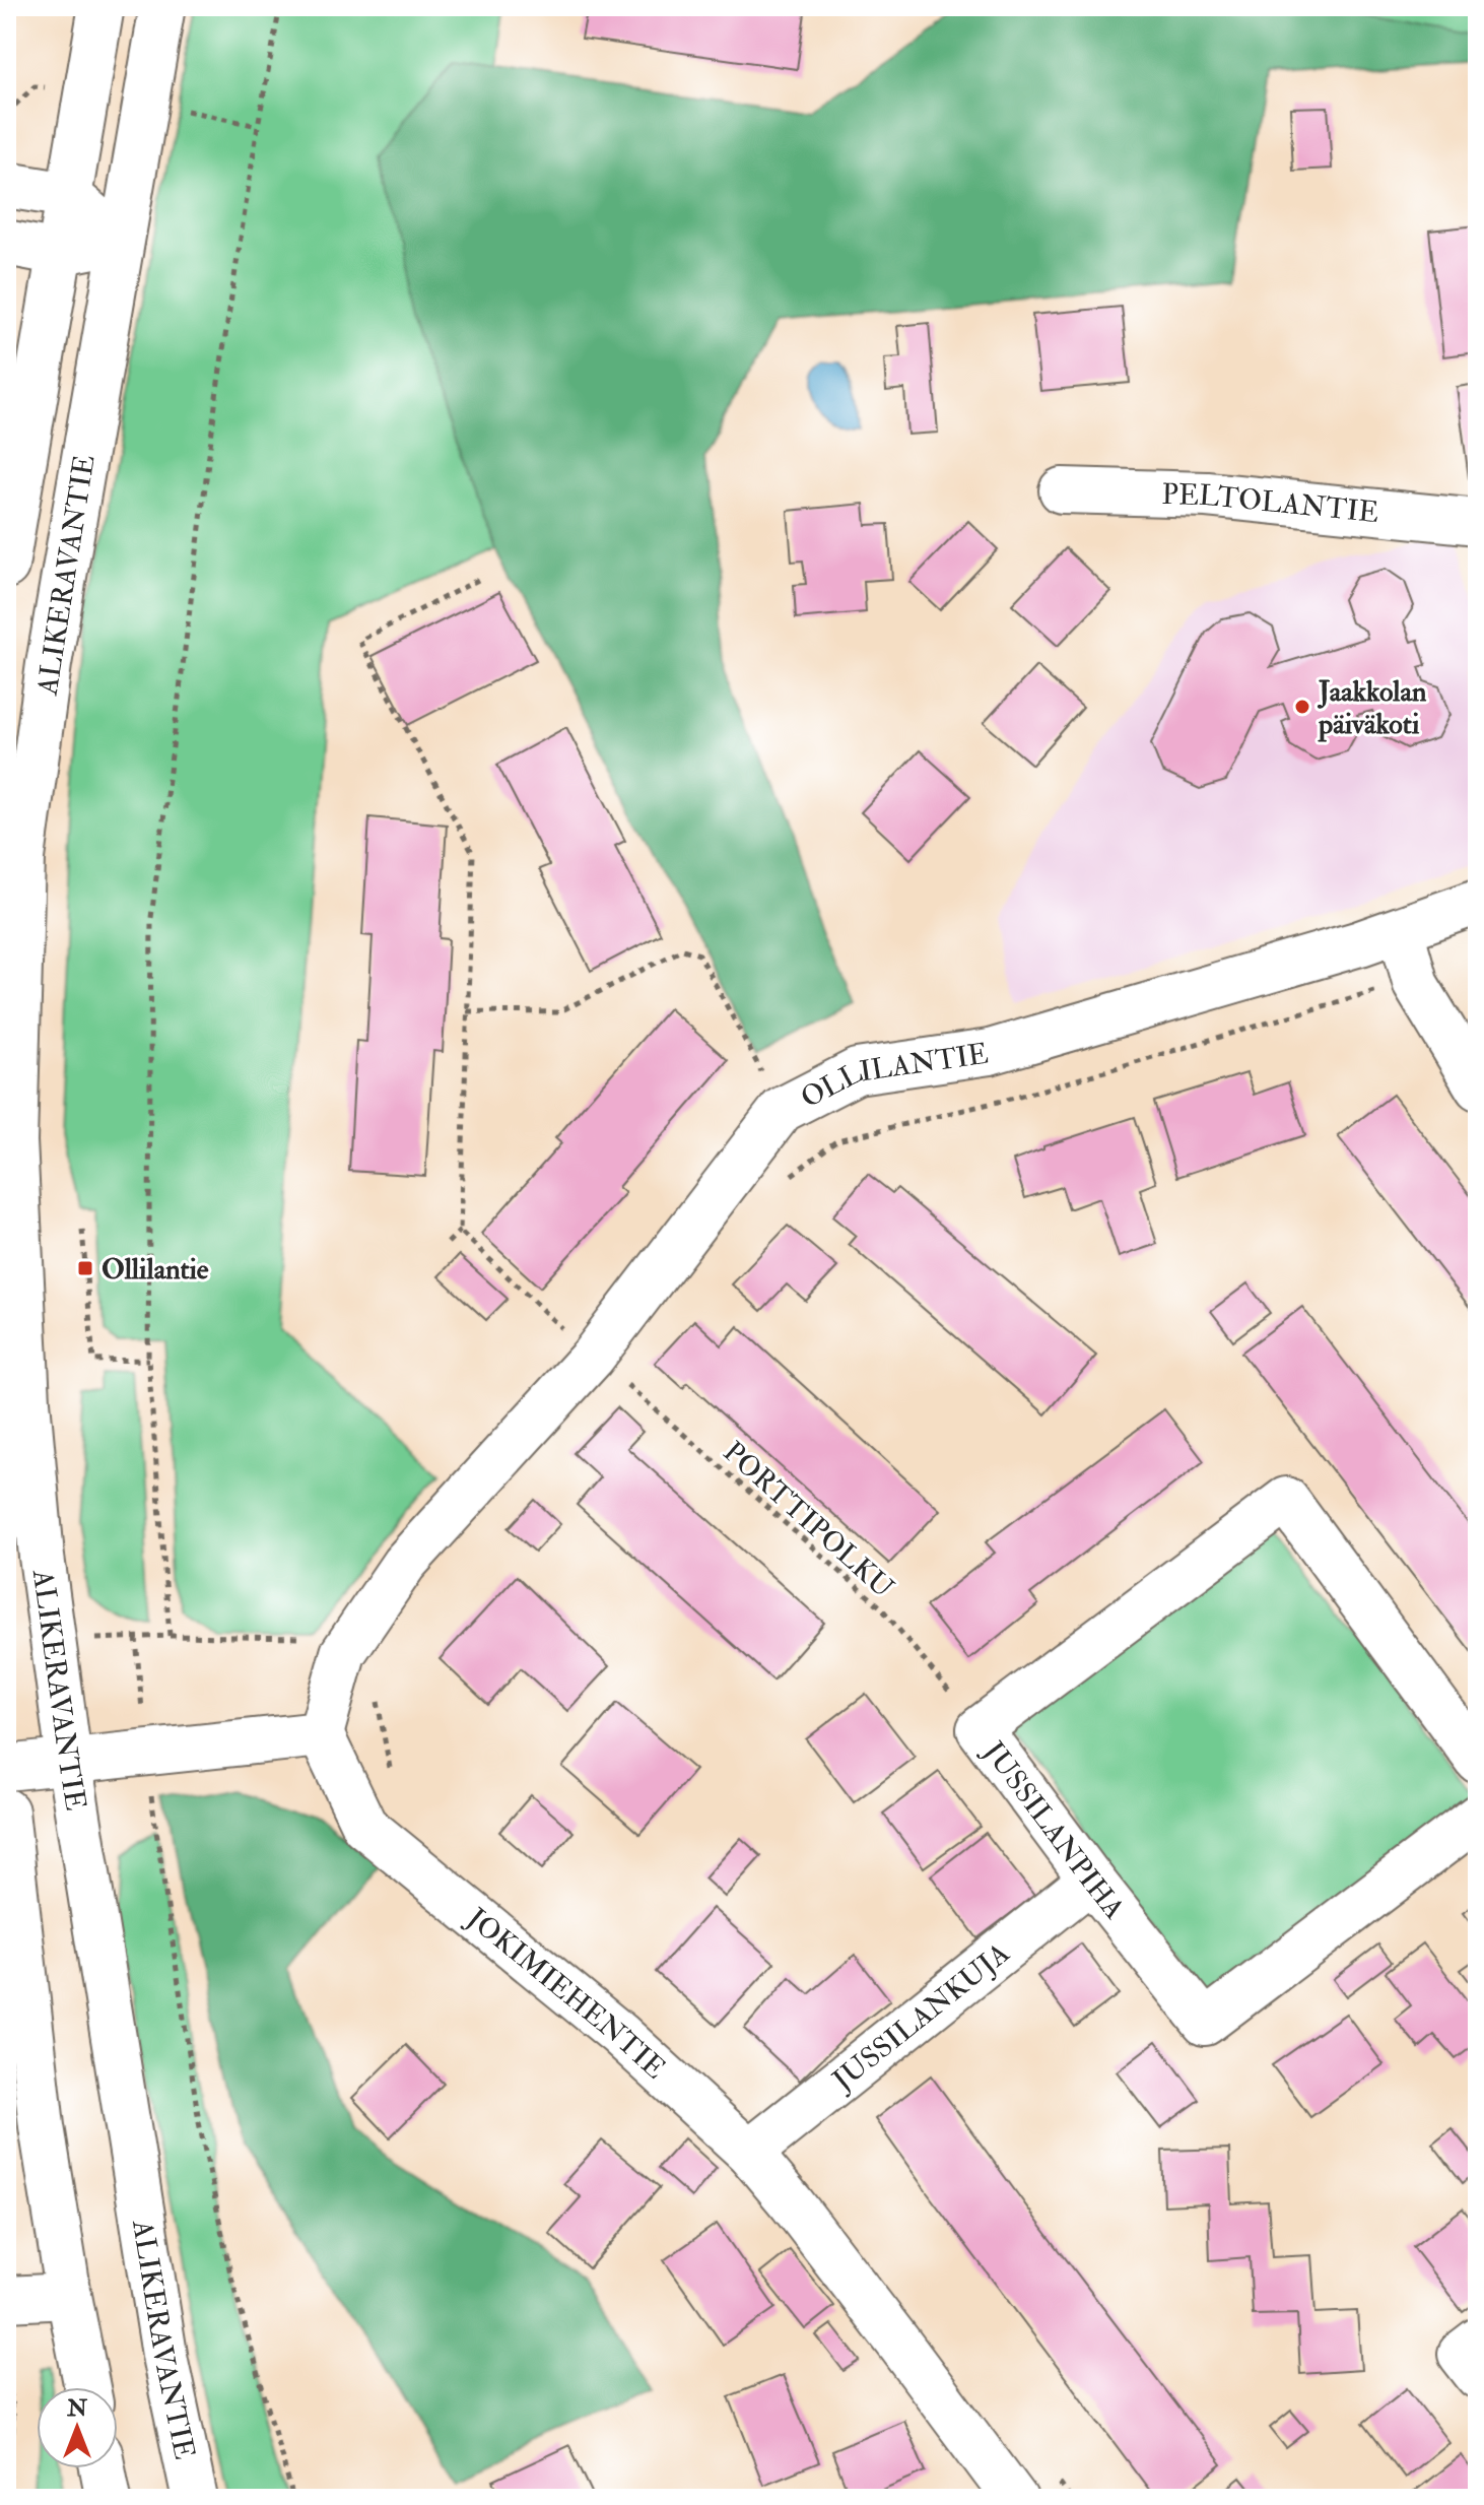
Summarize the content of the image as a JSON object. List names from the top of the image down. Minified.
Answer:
{"streets":{"street":["PELTOLANTIE","ALIKERAVANTIE","OLLILANTIE","JUSSILANPIHA","JOKIMIEHENTIE","JUSSILANKUJA"],"path":["PORTTIPOLKU"]},"crossings":[["OLLILANTIE","PORTTIPOLKU"],["OLLILANTIE","JOKIMIEHENTIE"],["PORTTIPOLKU","JUSSILANPIHA"],["JUSSILANPIHA","JUSSILANKUJA"],["JOKIMIEHENTIE","JUSSILANKUJA"]],"places":{"other":["Jaakkolan päiväkoti"],"transit":["Ollilantie"]},"north":"top"}
